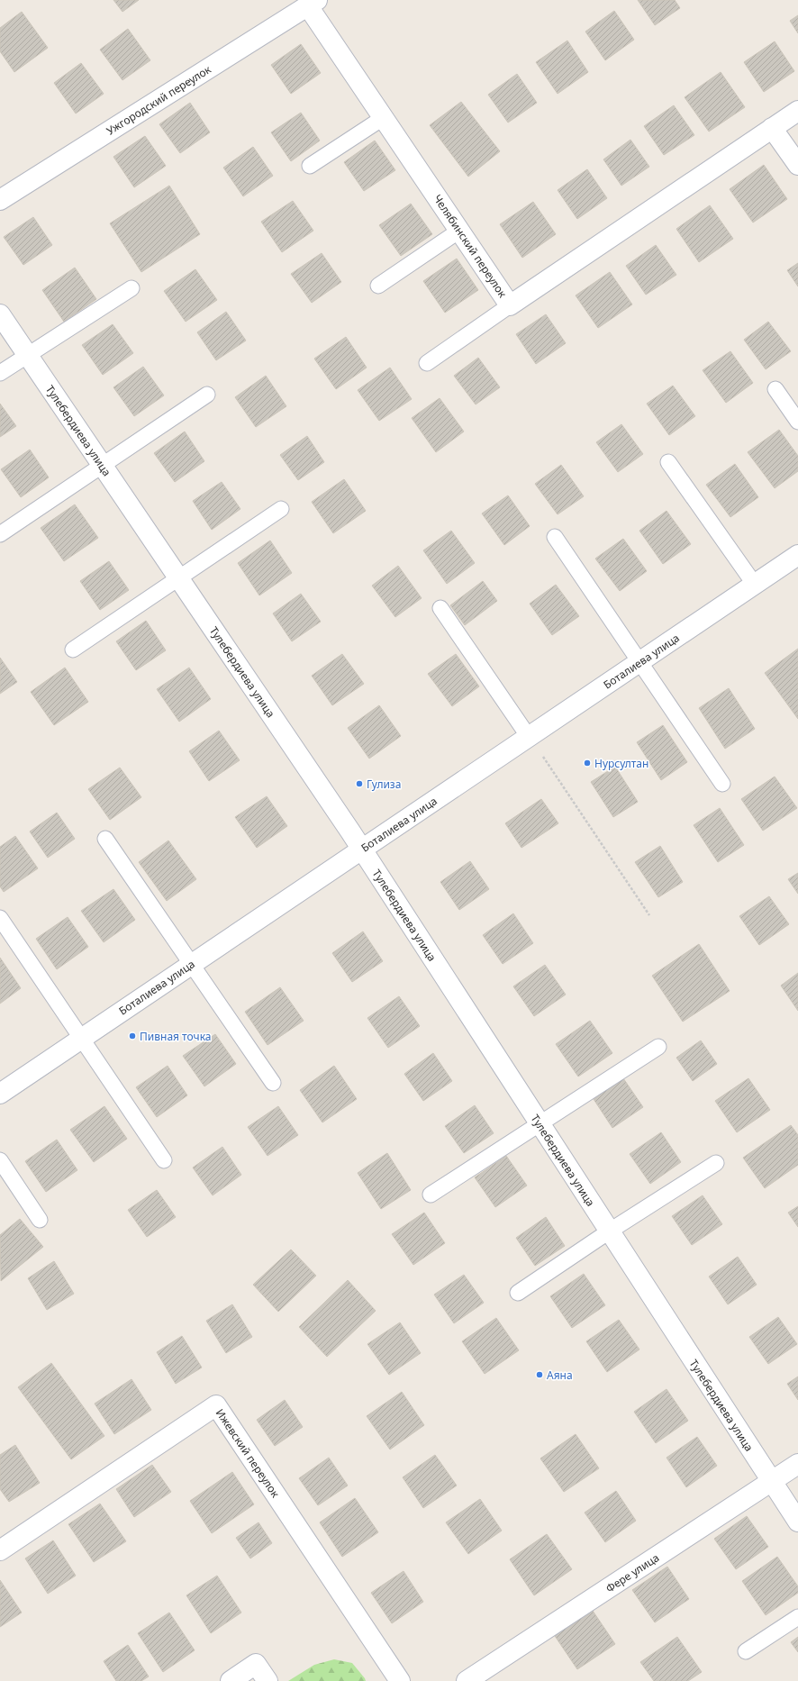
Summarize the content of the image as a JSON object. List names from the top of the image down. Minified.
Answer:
{"streets":{"street":["Ужгородский переулок","Челябинский переулок","Тулебердиева улица","Боталиева улица","Ижевский переулок","Фере улица"]},"crossings":[["Ужгородский переулок","Челябинский переулок"],["Тулебердиева улица","Боталиева улица"],["Тулебердиева улица","Фере улица"]],"places":["Нурсултан","Гулиза","Пивная точка","Аяна"]}
